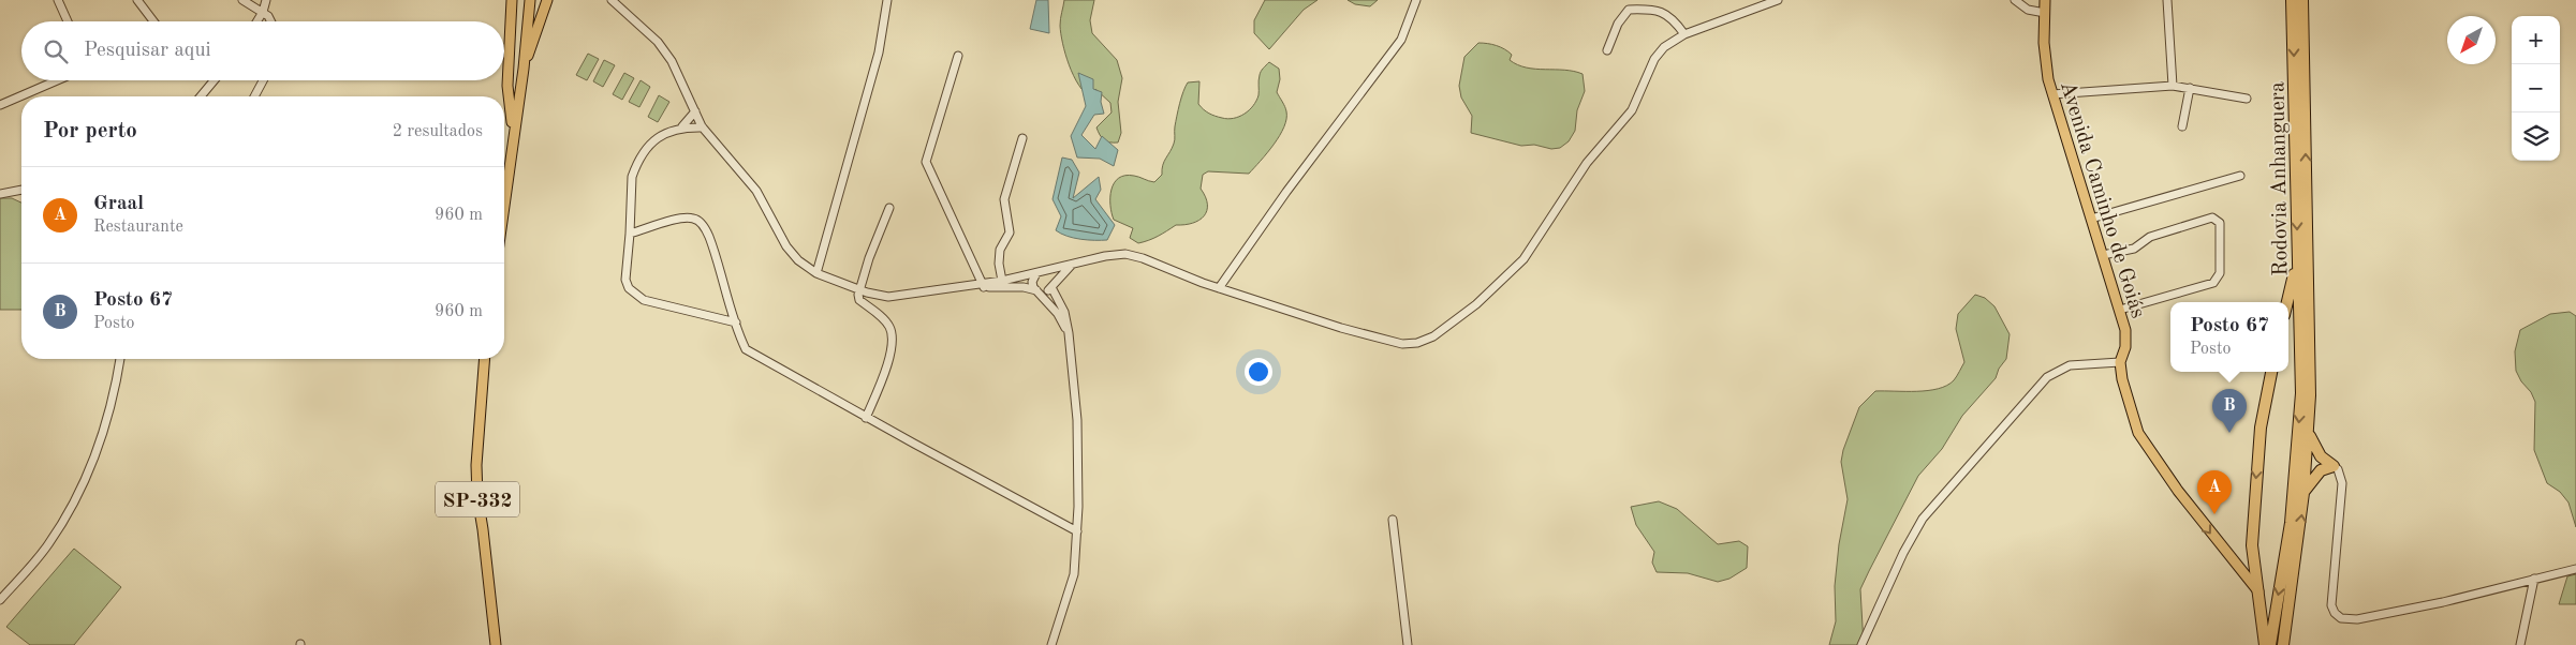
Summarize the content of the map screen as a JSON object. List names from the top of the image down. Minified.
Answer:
{"streets":{"highway":["Rodovia Anhanguera"],"main road":["Avenida Caminho de Goiás","SP-332"]},"one_way":["Avenida Caminho de Goiás"],"north":"bottom left","page":{"map_buttons":["+","−"],"search":"Pesquisar aqui","heading":["Por perto","2 resultados"],"list":[{"mark":"A","name":"Graal","note":"Restaurante","value":"960 m"},{"mark":"B","name":"Posto 67","note":"Posto","value":"960 m"}],"popup":["Posto 67","Posto"],"pins":["B","A"]}}
